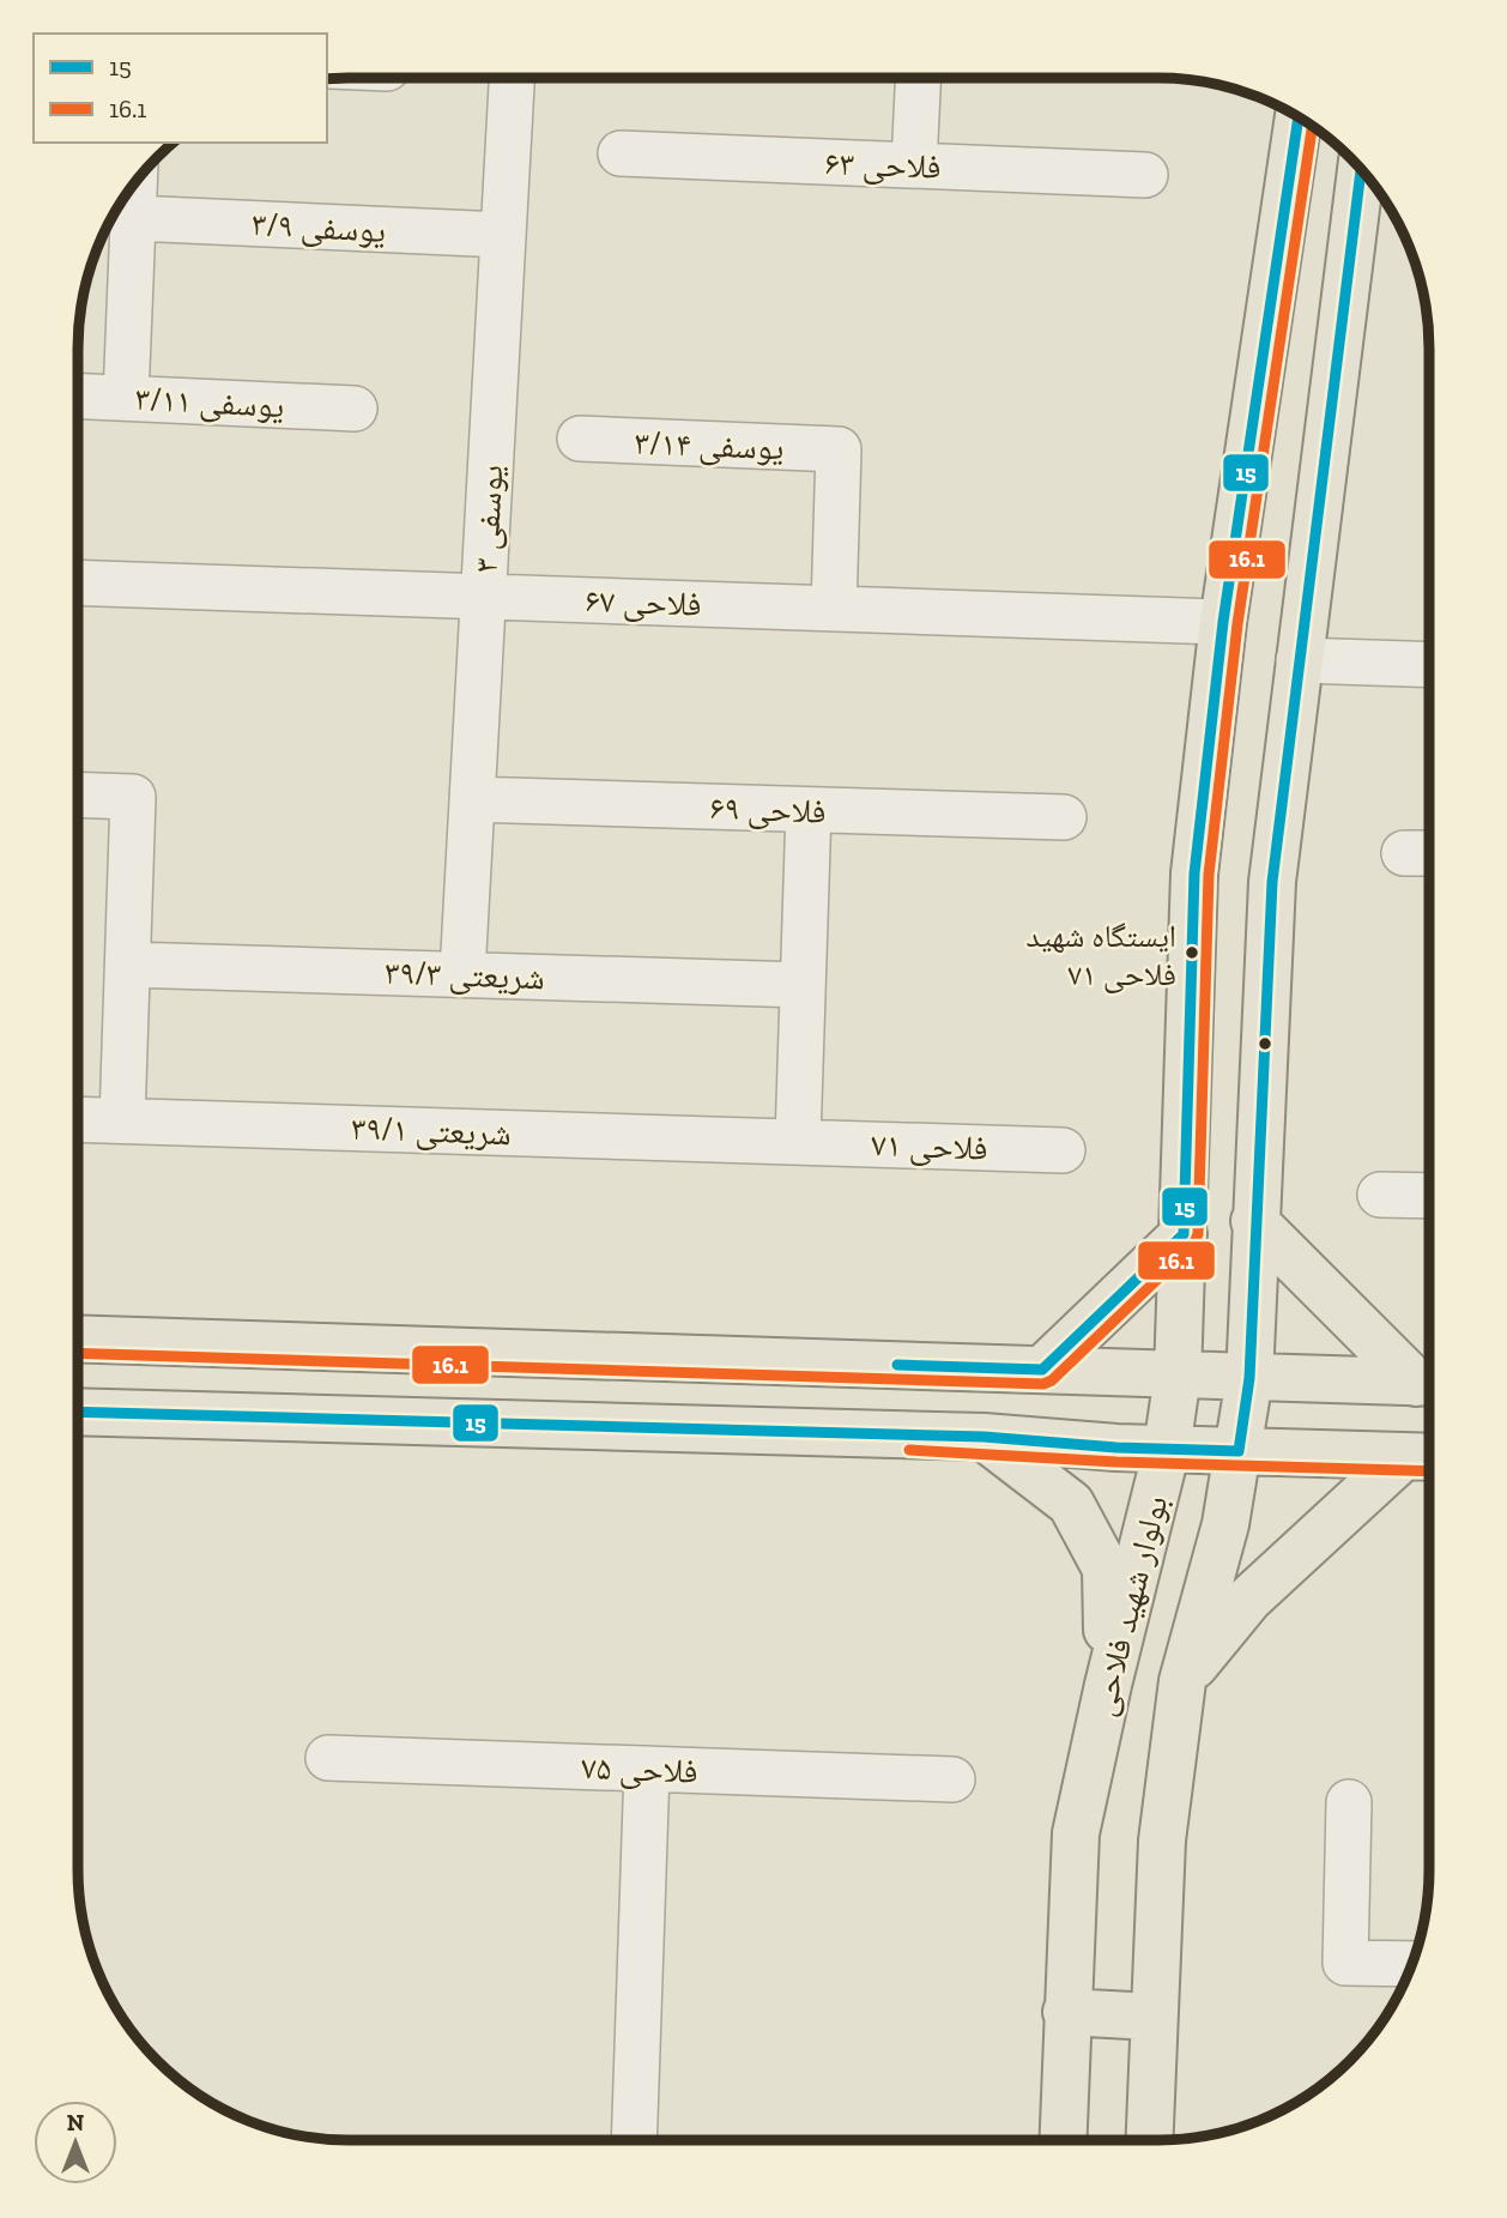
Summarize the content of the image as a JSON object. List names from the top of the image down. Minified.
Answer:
{"streets":{"main road":["بولوار شهید فلاحی"],"street":["فلاحی ۶۳","یوسفی ۳/۹","یوسفی ۳/۱۱","یوسفی ۳/۱۴","یوسفی ۳","فلاحی ۶۷","فلاحی ۶۹","شریعتی ۳۹/۳","شریعتی ۳۹/۱","فلاحی ۷۱","فلاحی ۷۵"]},"crossings":[["یوسفی ۳/۹","یوسفی ۳"],["یوسفی ۳/۱۴","فلاحی ۶۷"],["یوسفی ۳","فلاحی ۶۷"],["یوسفی ۳","فلاحی ۶۹"],["یوسفی ۳","شریعتی ۳۹/۳"],["فلاحی ۶۷","بولوار شهید فلاحی"],["شریعتی ۳۹/۱","فلاحی ۷۱"]],"places":["ایستگاه شهید فلاحی ۷۱"],"lines":["transit line 15","transit line 16.1"],"legend":["15","16.1"],"north":"top"}
